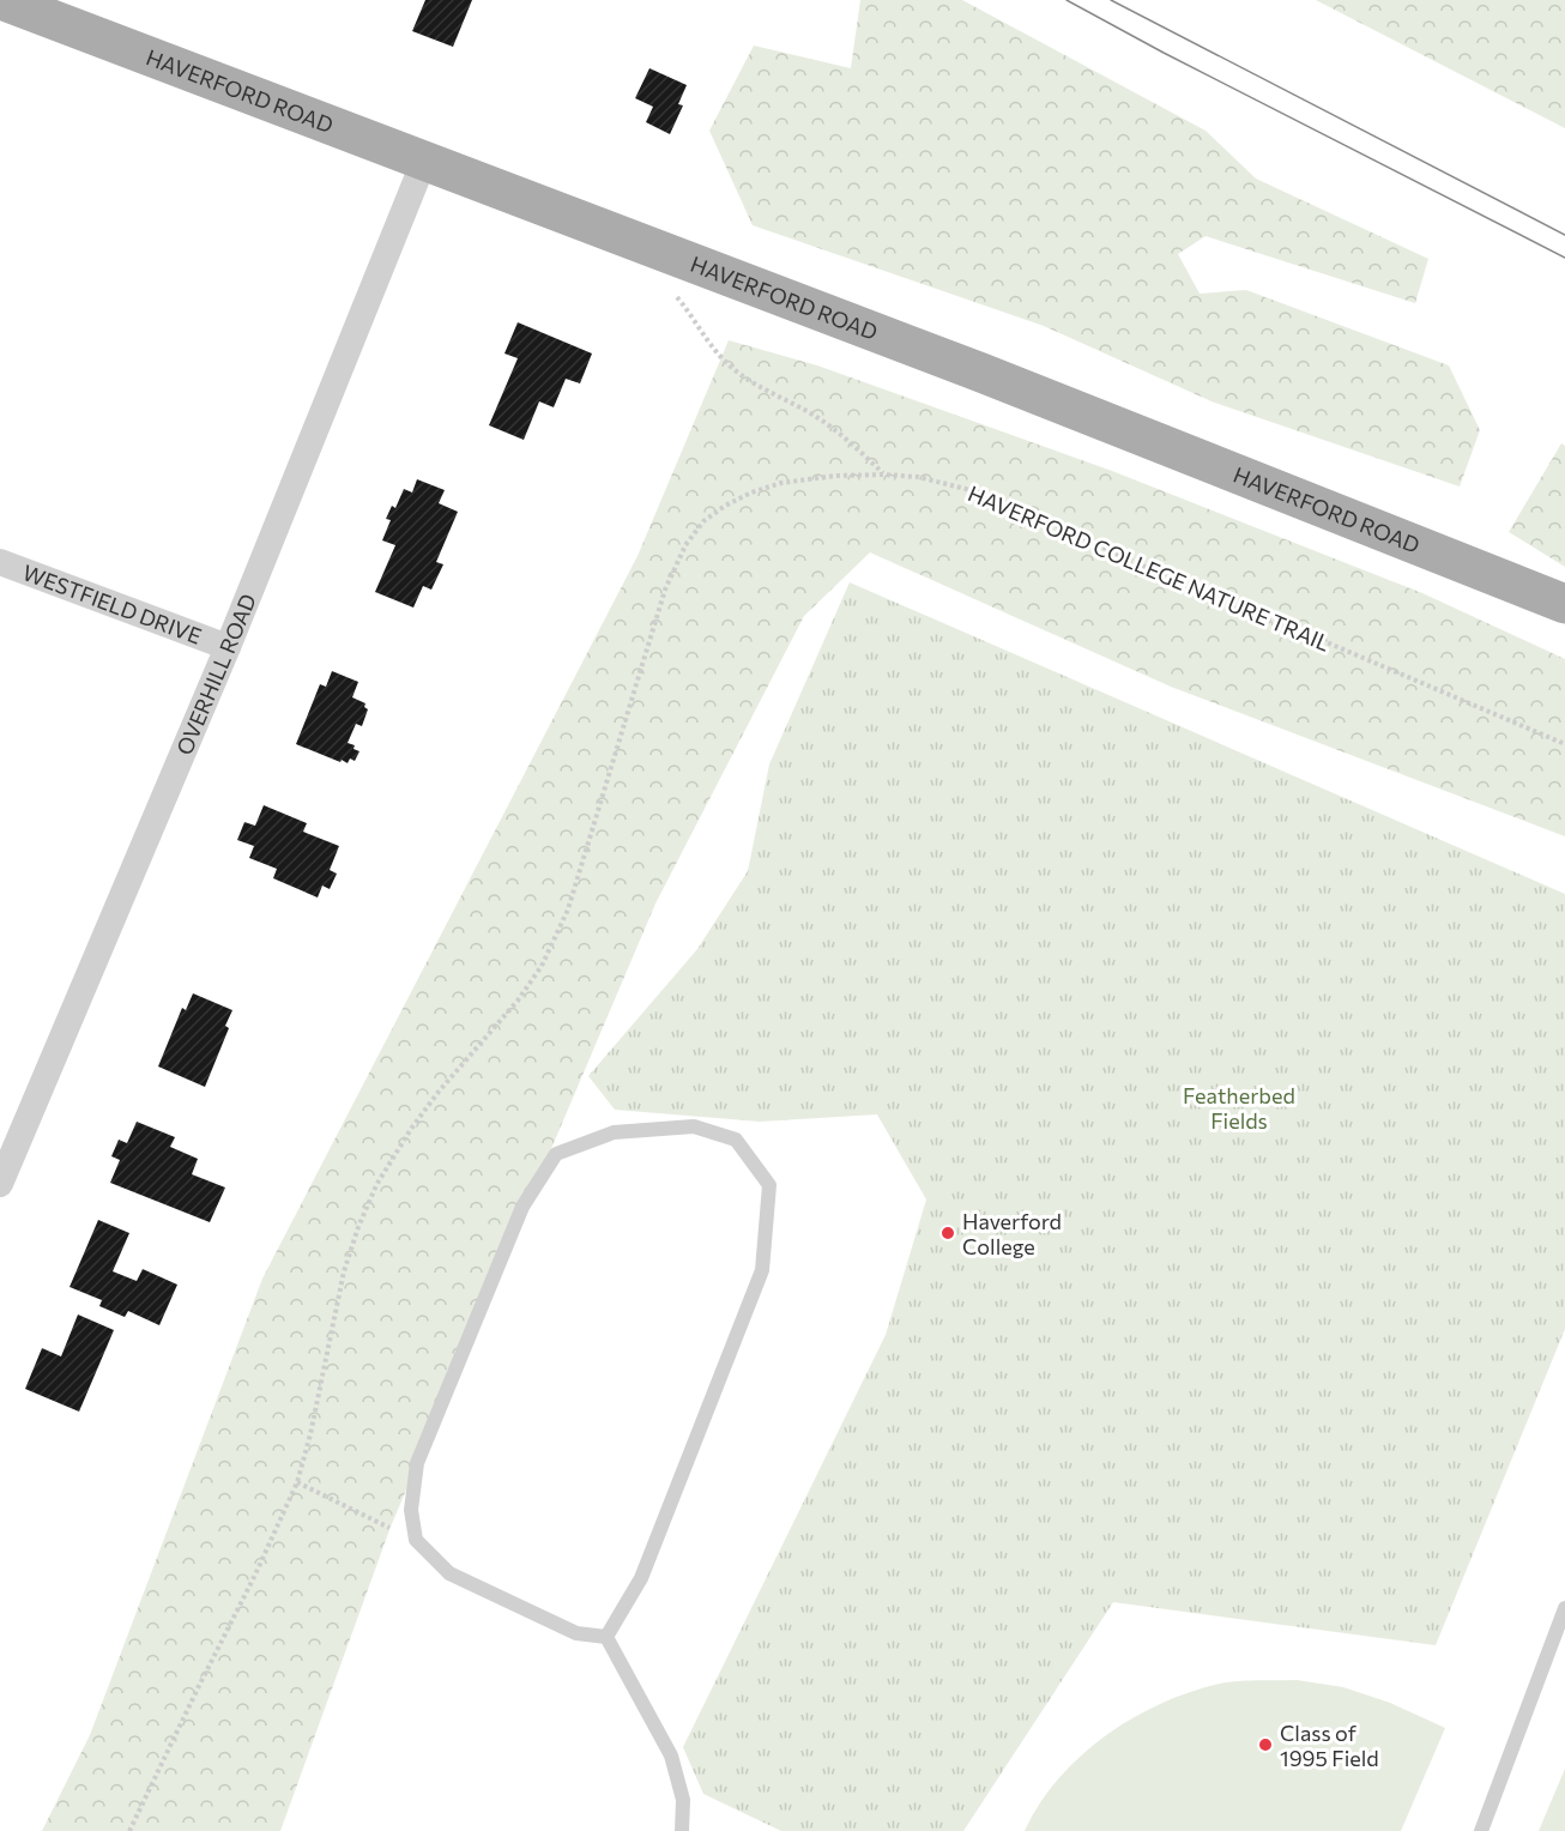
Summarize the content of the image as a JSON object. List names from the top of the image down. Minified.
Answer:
{"streets":{"main road":["HAVERFORD ROAD"],"street":["WESTFIELD DRIVE","OVERHILL ROAD"],"path":["HAVERFORD COLLEGE NATURE TRAIL"]},"crossings":[["HAVERFORD ROAD","OVERHILL ROAD"],["WESTFIELD DRIVE","OVERHILL ROAD"]],"parks":["Featherbed Fields"],"places":["Haverford College","Class of 1995 Field"]}
